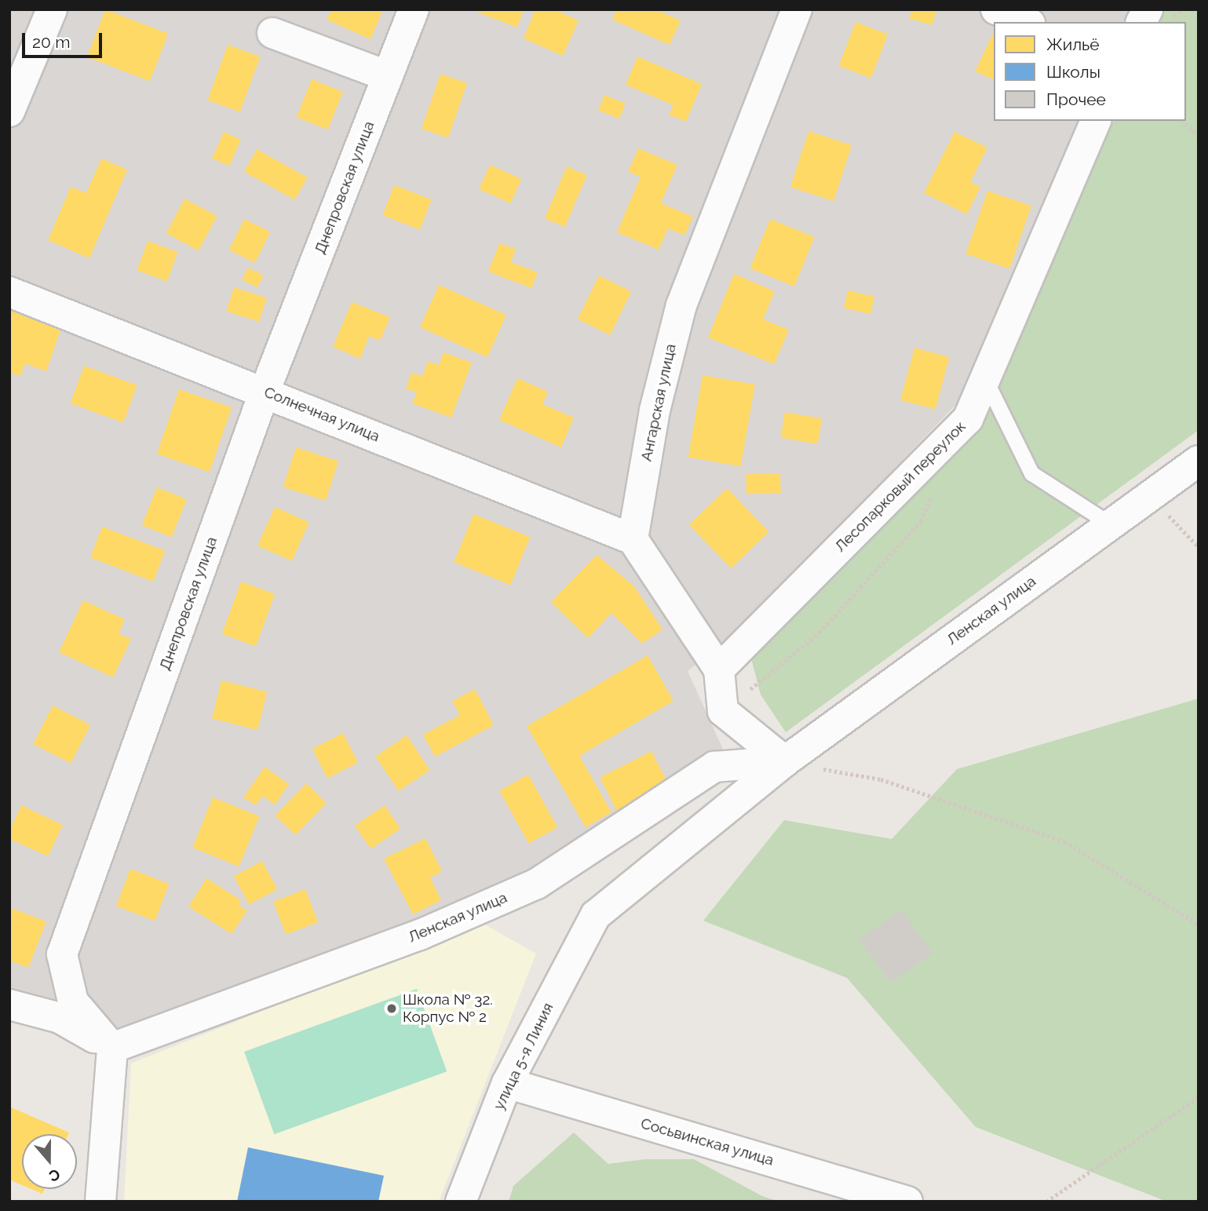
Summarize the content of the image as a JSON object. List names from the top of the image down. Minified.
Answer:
{"streets":{"street":["Днепровская улица","Ангарская улица","Солнечная улица","Лесопарковый переулок","Ленская улица","улица 5-я Линия","Сосьвинская улица"]},"crossings":[["Днепровская улица","Солнечная улица"],["Днепровская улица","Ленская улица"],["Ангарская улица","Солнечная улица"],["Ленская улица","улица 5-я Линия"],["улица 5-я Линия","Сосьвинская улица"]],"places":["Школа № 32. Корпус № 2"],"legend":["Жильё","Школы","Прочее"],"scale_bar":"20 m","north":"bottom"}
